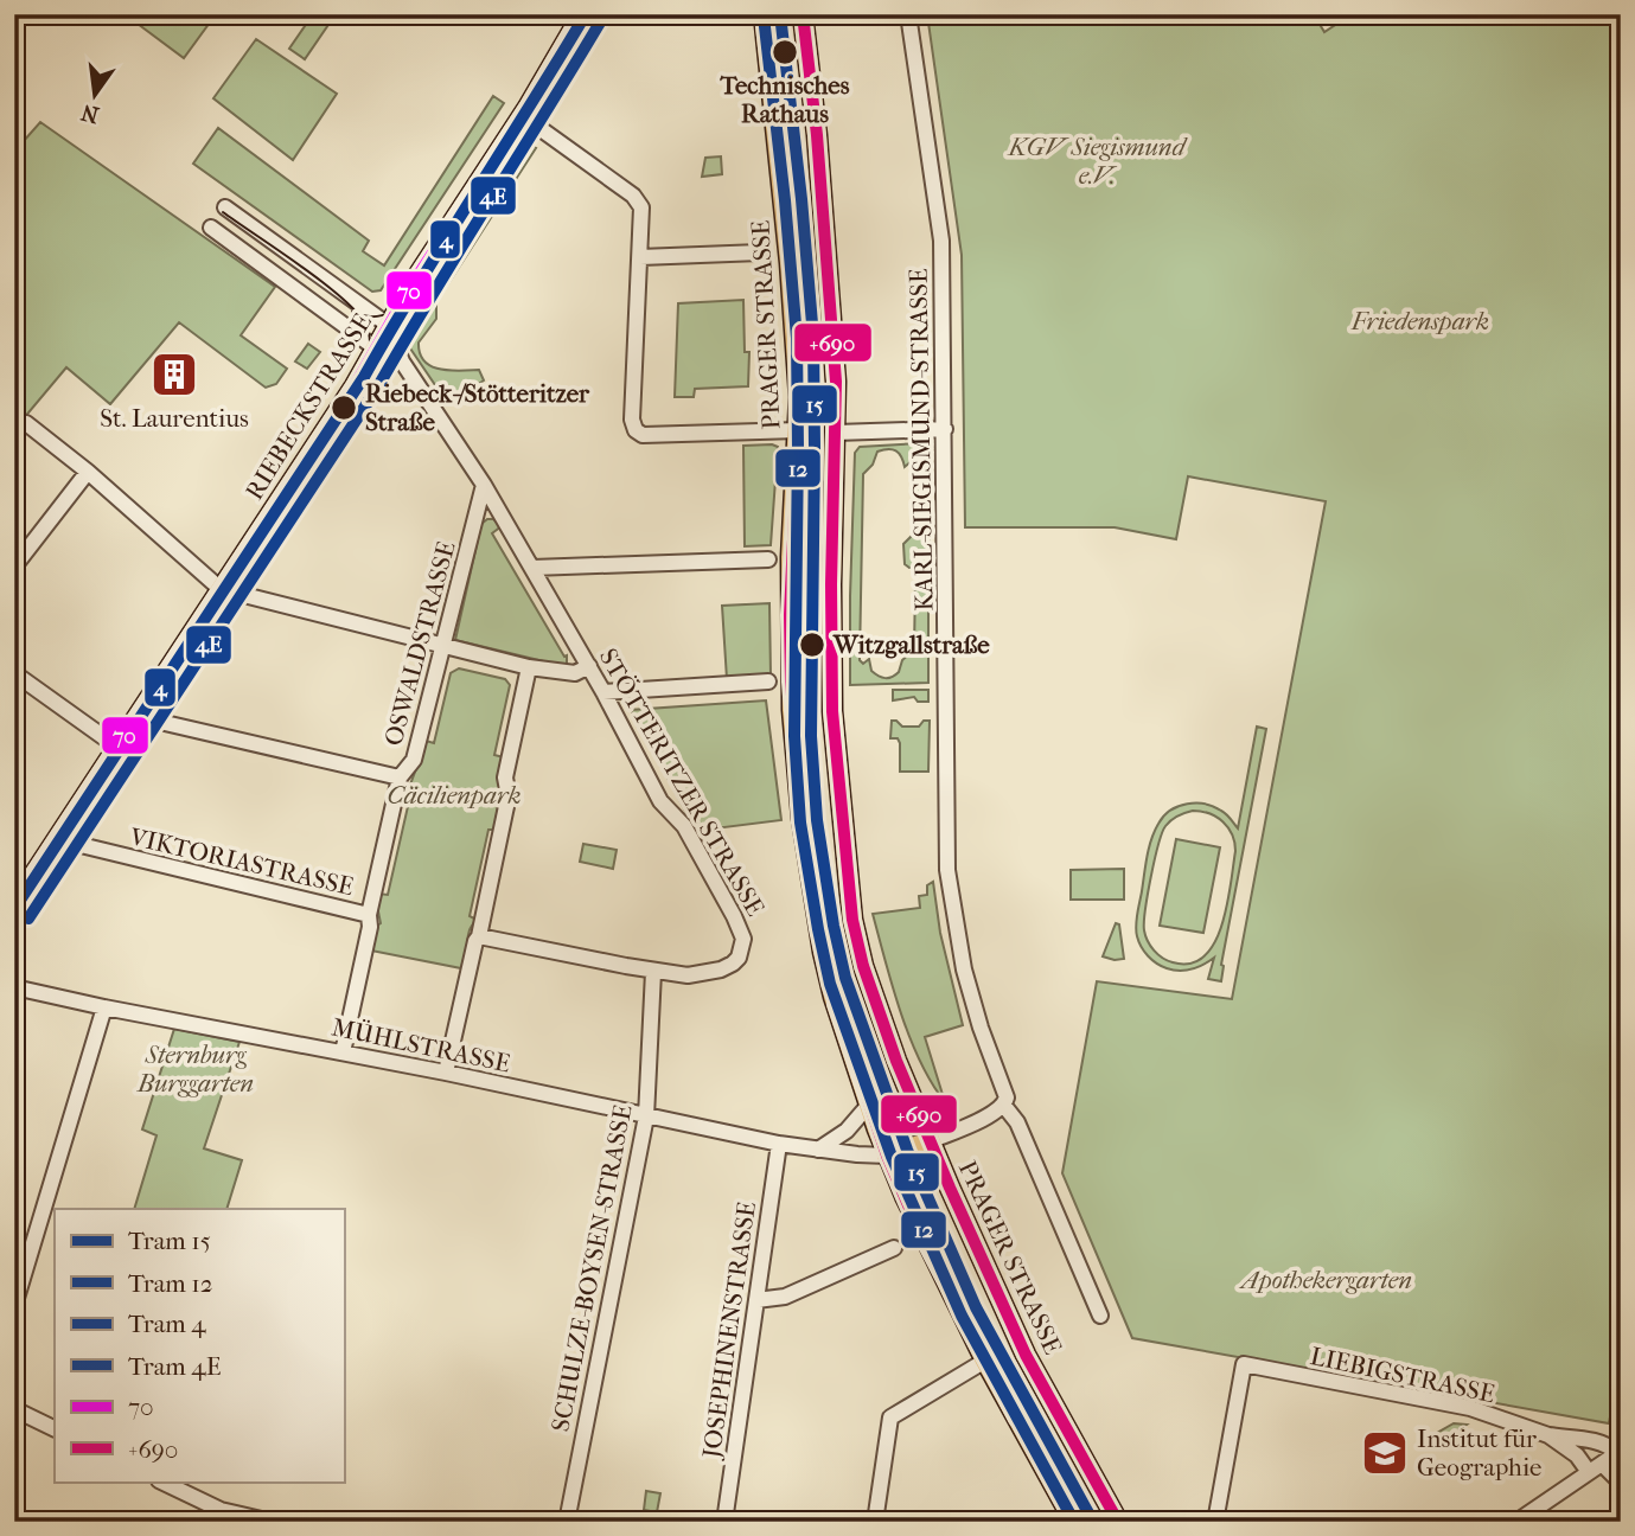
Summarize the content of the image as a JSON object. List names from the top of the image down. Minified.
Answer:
{"streets":{"main road":["PRAGER STRASSE","RIEBECKSTRASSE"],"street":["KARL-SIEGISMUND-STRASSE","OSWALDSTRASSE","STÖTTERITZER STRASSE","VIKTORIASTRASSE","MÜHLSTRASSE","SCHULZE-BOYSEN-STRASSE","JOSEPHINENSTRASSE","LIEBIGSTRASSE"]},"crossings":[["PRAGER STRASSE","MÜHLSTRASSE"],["RIEBECKSTRASSE","STÖTTERITZER STRASSE"],["RIEBECKSTRASSE","VIKTORIASTRASSE"],["OSWALDSTRASSE","STÖTTERITZER STRASSE"],["OSWALDSTRASSE","VIKTORIASTRASSE"],["OSWALDSTRASSE","MÜHLSTRASSE"],["STÖTTERITZER STRASSE","SCHULZE-BOYSEN-STRASSE"],["MÜHLSTRASSE","SCHULZE-BOYSEN-STRASSE"],["MÜHLSTRASSE","JOSEPHINENSTRASSE"]],"parks":["KGV Siegismund e.V.","Friedenspark","Cäcilienpark","Sternburg Burggarten","Apothekergarten"],"places":{"other":["Technisches Rathaus","Riebeck-/Stötteritzer Straße","Witzgallstraße"],"building":["St. Laurentius"],"school or university":["Institut für Geographie"]},"lines":["tram line 15","tram line 4","transit line 70","transit line +690","tram line 12","tram line 4E"],"legend":["Tram 15","Tram 12","Tram 4","Tram 4E","70","+690"],"north":"bottom"}
